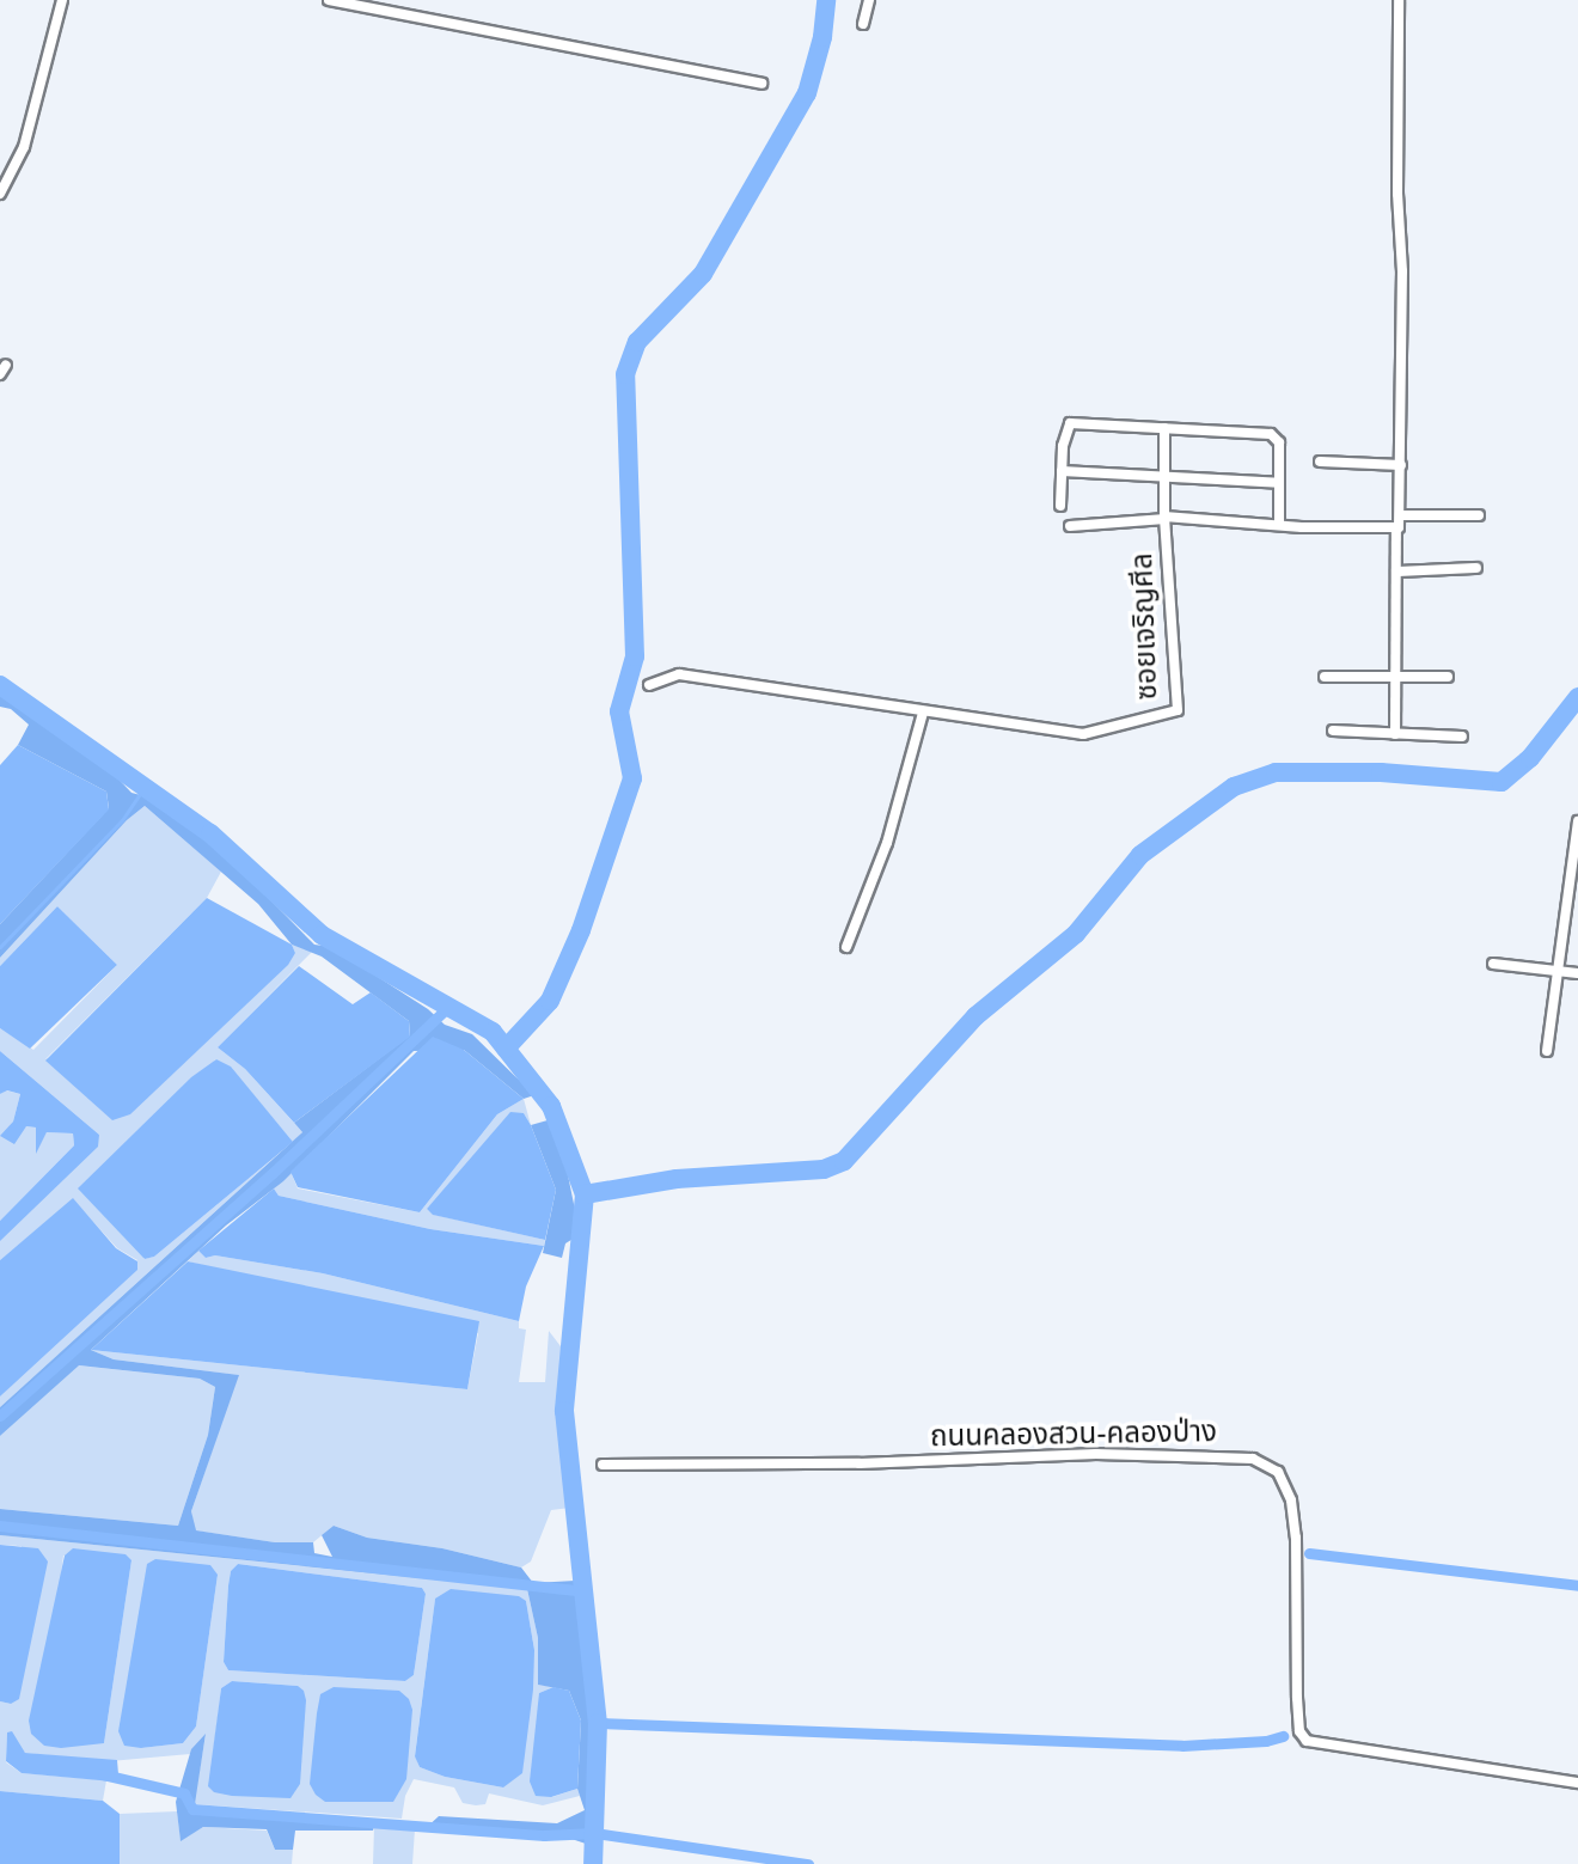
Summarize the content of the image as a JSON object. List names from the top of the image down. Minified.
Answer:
{"streets":{"street":["ซอยเจริญศีล","ถนนคลองสวน-คลองป่าง"]}}
